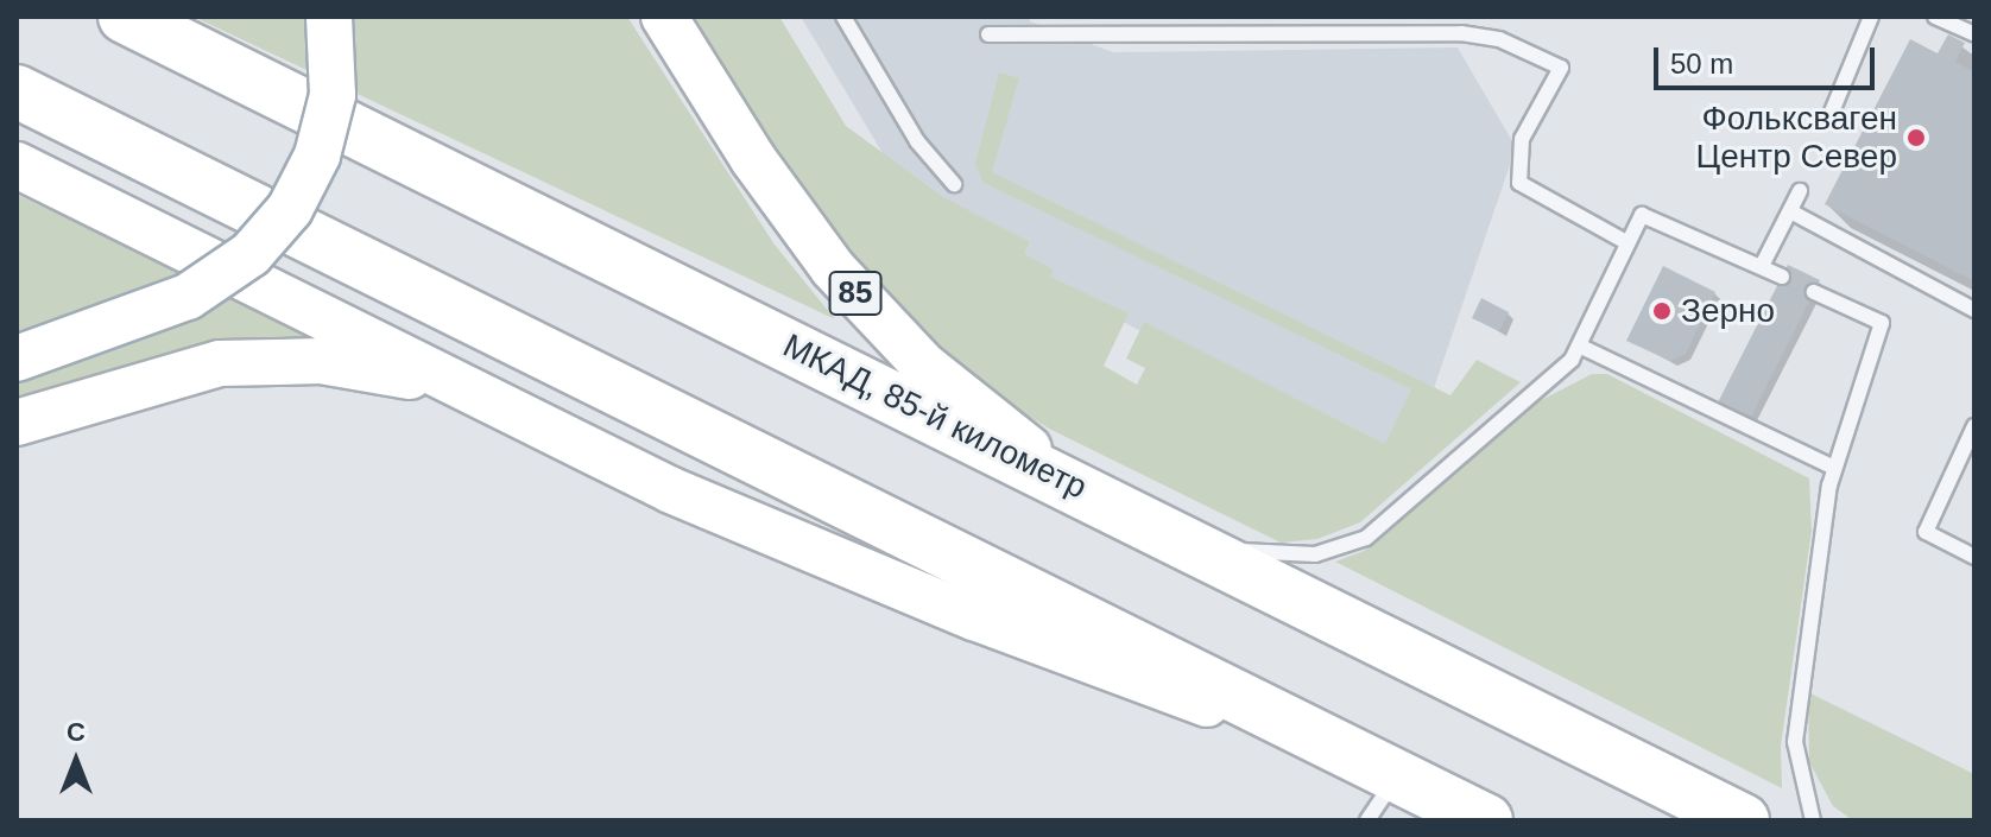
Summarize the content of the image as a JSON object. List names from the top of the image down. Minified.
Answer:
{"streets":{"highway":["МКАД, 85-й километр"],"main road":["85"]},"crossings":[["85","МКАД, 85-й километр"]],"places":["Фольксваген Центр Север","Зерно"],"scale_bar":"50 m","north":"top"}
